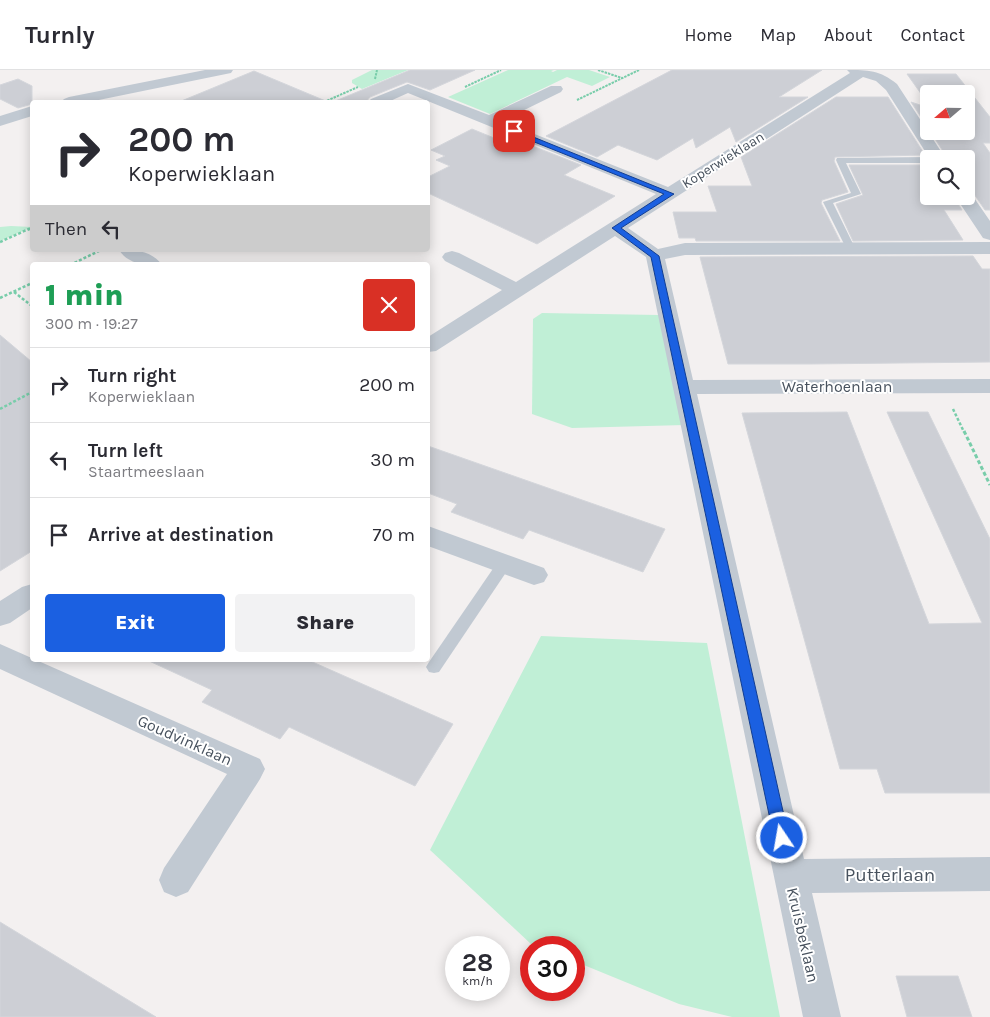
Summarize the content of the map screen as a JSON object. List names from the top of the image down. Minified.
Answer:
{"streets":{"street":["Koperwieklaan","Waterhoenlaan","Goudvinklaan","Putterlaan","Kruisbeklaan"]},"crossings":[["Waterhoenlaan","Kruisbeklaan"],["Putterlaan","Kruisbeklaan"]],"north":"left","page":{"header":"Turnly","nav":["Home","Map","About","Contact"],"turn":["200 m","Koperwieklaan"],"then":"Then","heading":["1 min","300 m · 19:27"],"list":[{"name":"Turn right","note":"Koperwieklaan","value":"200 m"},{"name":"Turn left","note":"Staartmeeslaan","value":"30 m"},{"name":"Arrive at destination","value":"70 m"}],"buttons":["Exit","Share"],"speed":"28 km/h","limit":"30"}}
